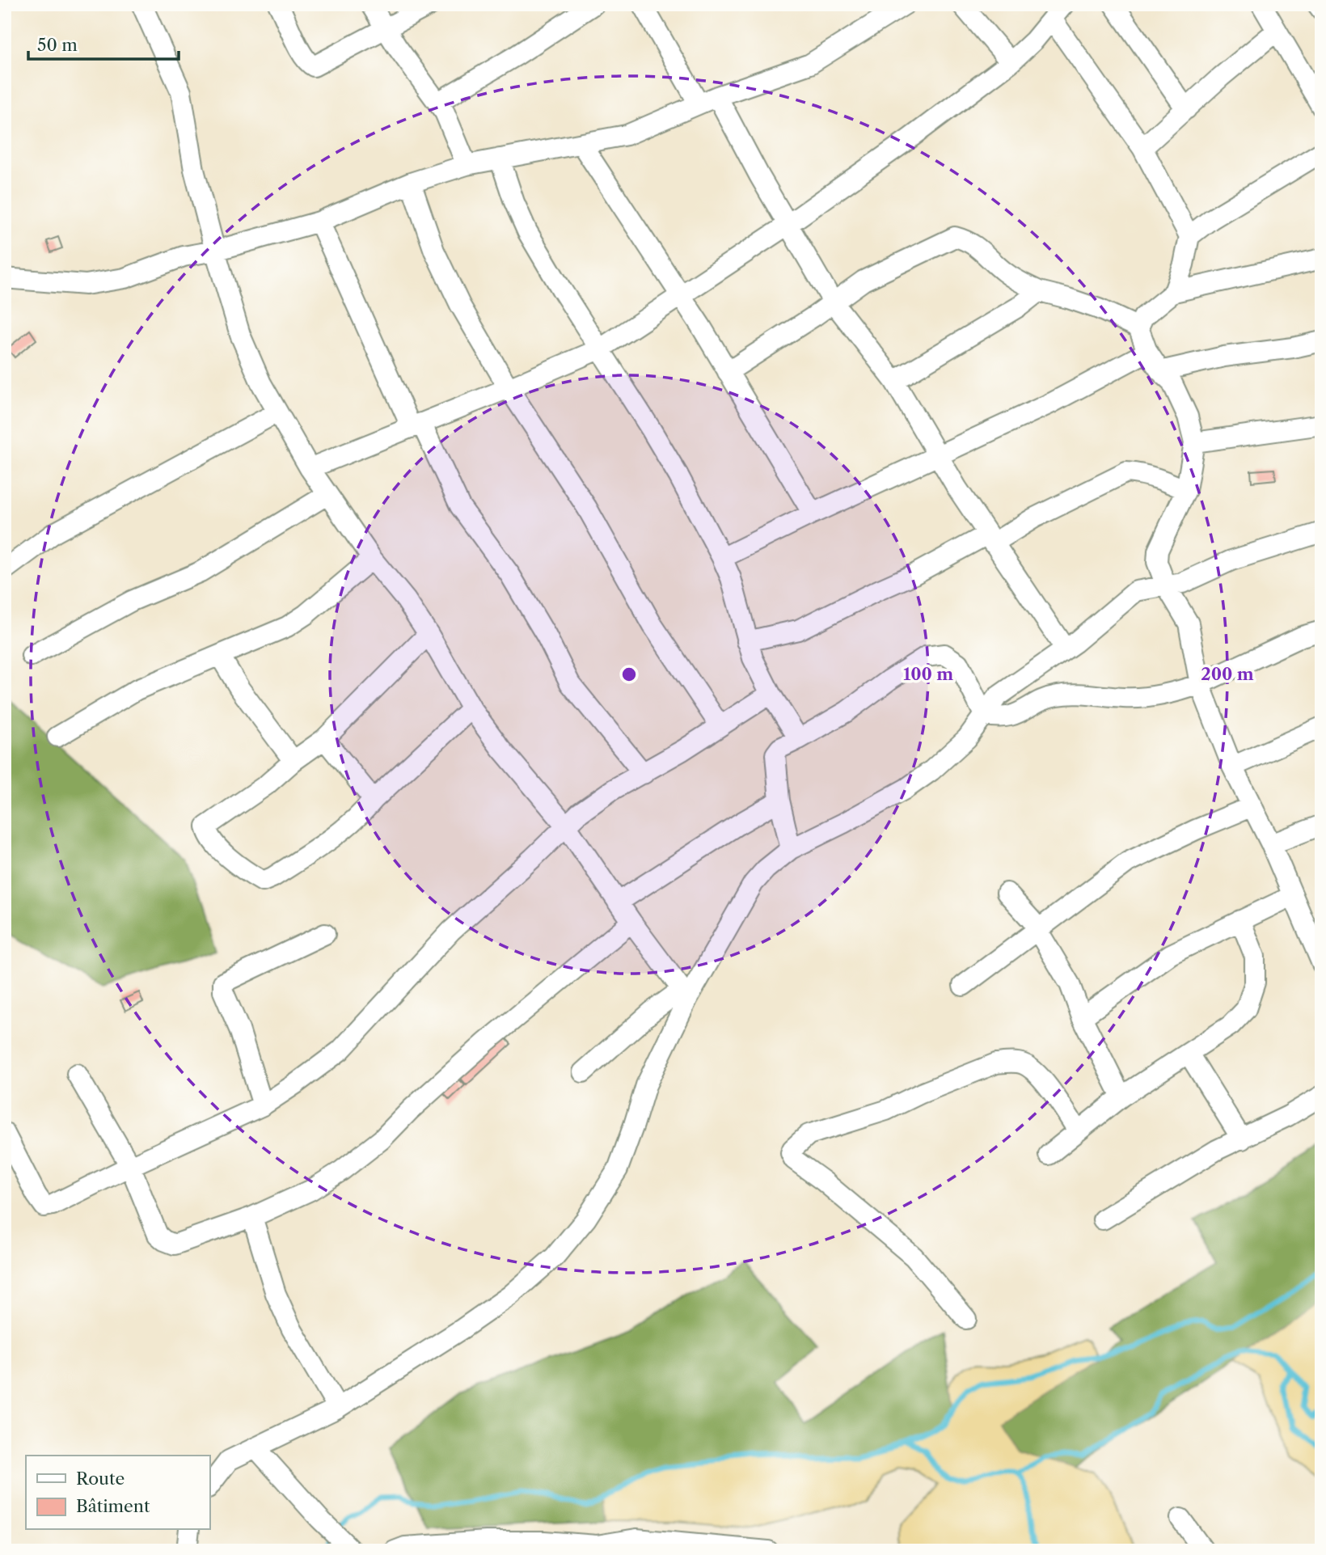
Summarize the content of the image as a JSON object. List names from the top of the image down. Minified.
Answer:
{"legend":["Route","Bâtiment"],"scale_bar":"50 m","rings":["100 m","200 m"]}
